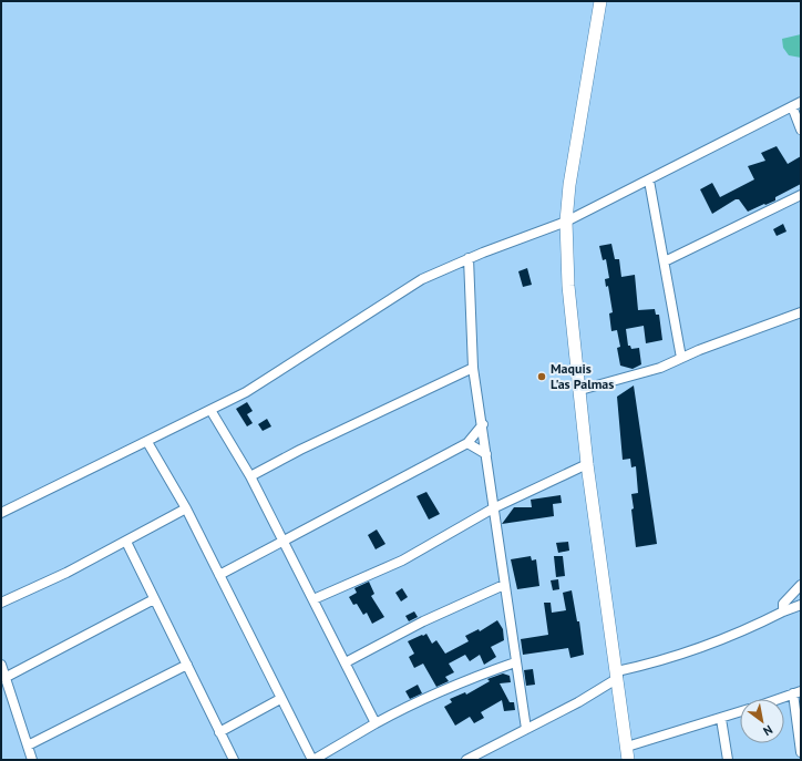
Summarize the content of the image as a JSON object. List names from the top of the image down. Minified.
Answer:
{"places":["Maquis L'as Palmas"],"north":"bottom right"}
